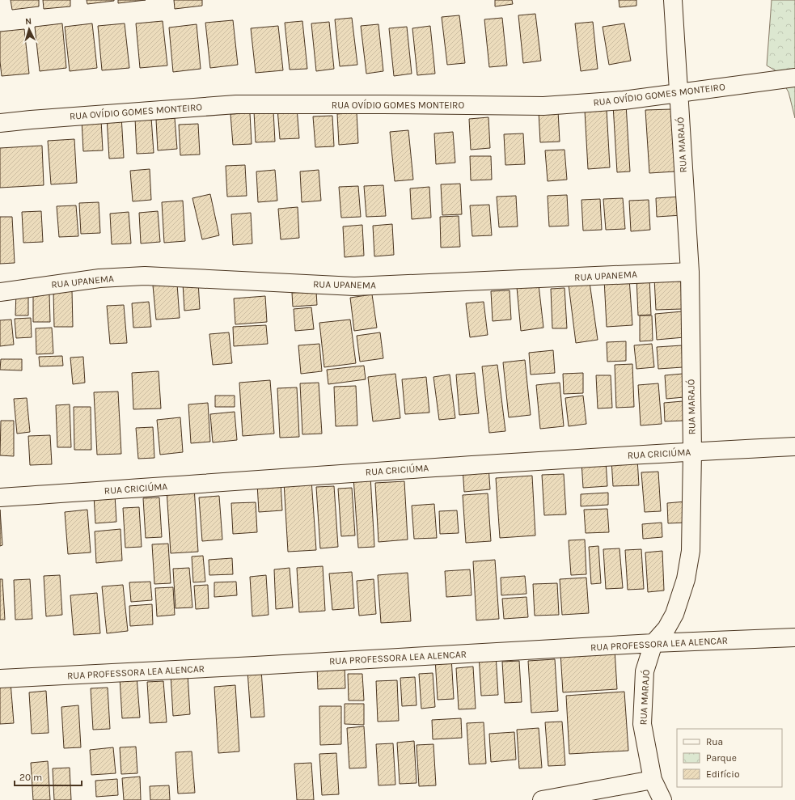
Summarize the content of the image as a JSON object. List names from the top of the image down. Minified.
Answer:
{"streets":{"street":["RUA OVÍDIO GOMES MONTEIRO","RUA MARAJÓ","RUA UPANEMA","RUA CRICIÚMA","RUA PROFESSORA LEA ALENCAR"]},"crossings":[["RUA OVÍDIO GOMES MONTEIRO","RUA MARAJÓ"],["RUA MARAJÓ","RUA UPANEMA"],["RUA MARAJÓ","RUA CRICIÚMA"],["RUA MARAJÓ","RUA PROFESSORA LEA ALENCAR"]],"legend":["Rua","Parque","Edifício"],"scale_bar":"20 m","north":"top"}
